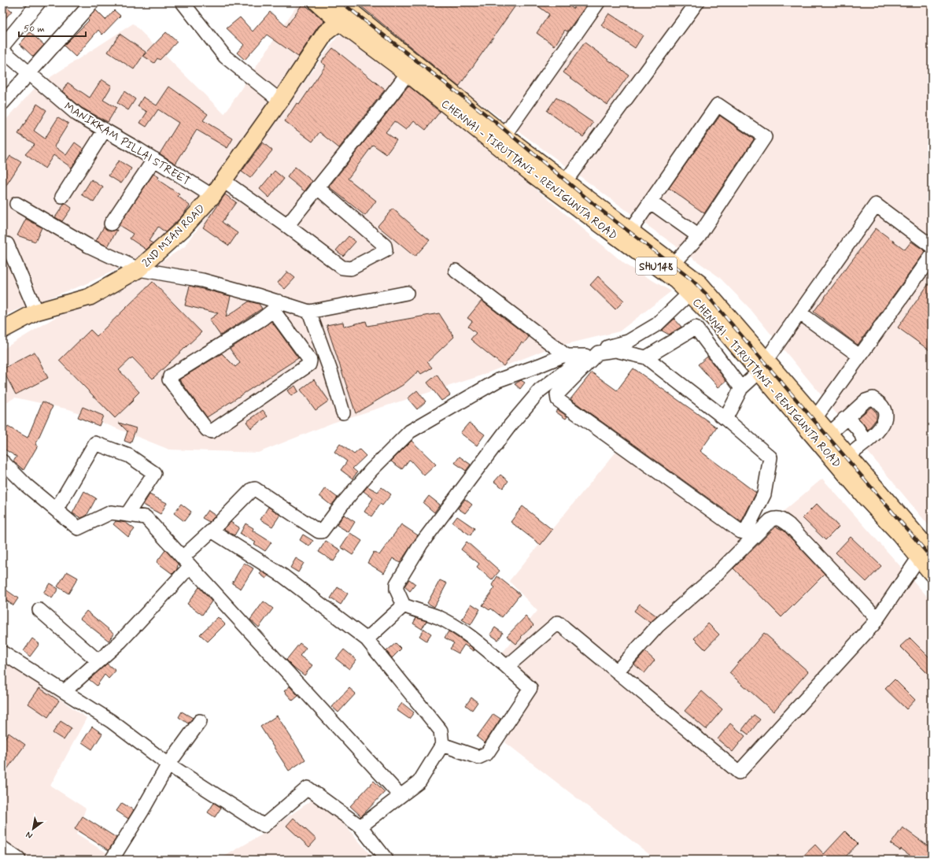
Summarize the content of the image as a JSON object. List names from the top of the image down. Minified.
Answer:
{"streets":{"main road":["CHENNAI - TIRUTTANI - RENIGUNTA ROAD","2ND MIAN ROAD","SHU148"],"street":["MANIKKAM PILLAI STREET"]},"crossings":[["MANIKKAM PILLAI STREET","2ND MIAN ROAD"],["CHENNAI - TIRUTTANI - RENIGUNTA ROAD","2ND MIAN ROAD"]],"scale_bar":"50 m","north":"bottom left"}
